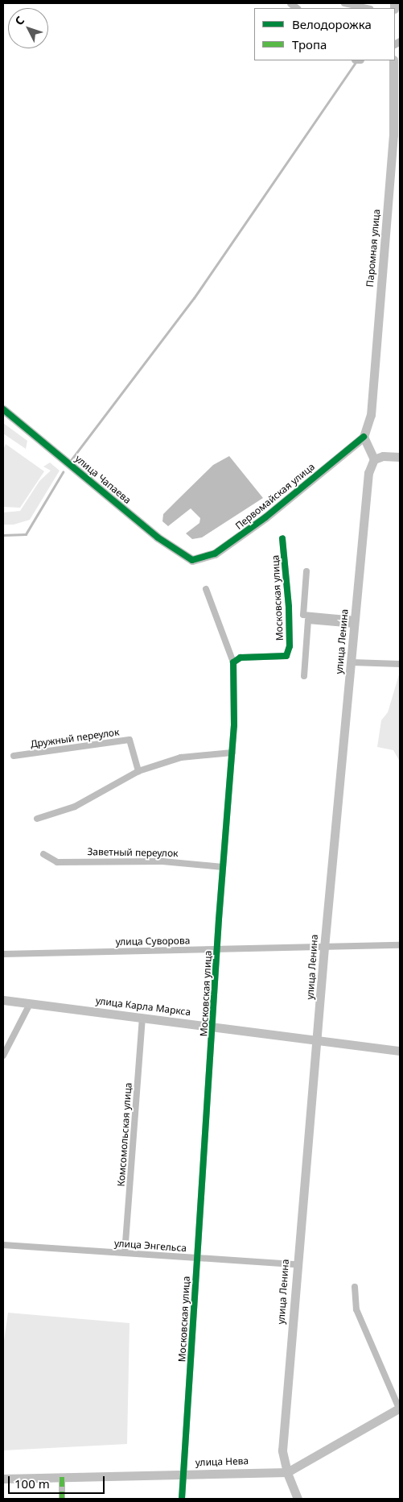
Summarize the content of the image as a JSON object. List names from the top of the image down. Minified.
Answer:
{"streets":{"main road":["Паромная улица","улица Чапаева","Первомайская улица","улица Ленина","улица Карла Маркса","улица Нева"],"street":["Московская улица","Дружный переулок","Заветный переулок","улица Суворова","Комсомольская улица","улица Энгельса"]},"crossings":[["Паромная улица","Первомайская улица"],["улица Чапаева","Первомайская улица"],["Московская улица","Заветный переулок"],["Московская улица","улица Суворова"],["Московская улица","улица Карла Маркса"],["Московская улица","улица Энгельса"],["Московская улица","улица Нева"],["улица Ленина","улица Суворова"],["улица Ленина","улица Карла Маркса"],["улица Ленина","улица Энгельса"],["улица Ленина","улица Нева"],["улица Карла Маркса","Комсомольская улица"],["Комсомольская улица","улица Энгельса"]],"legend":["Велодорожка","Тропа"],"scale_bar":"100 m","north":"top left"}
